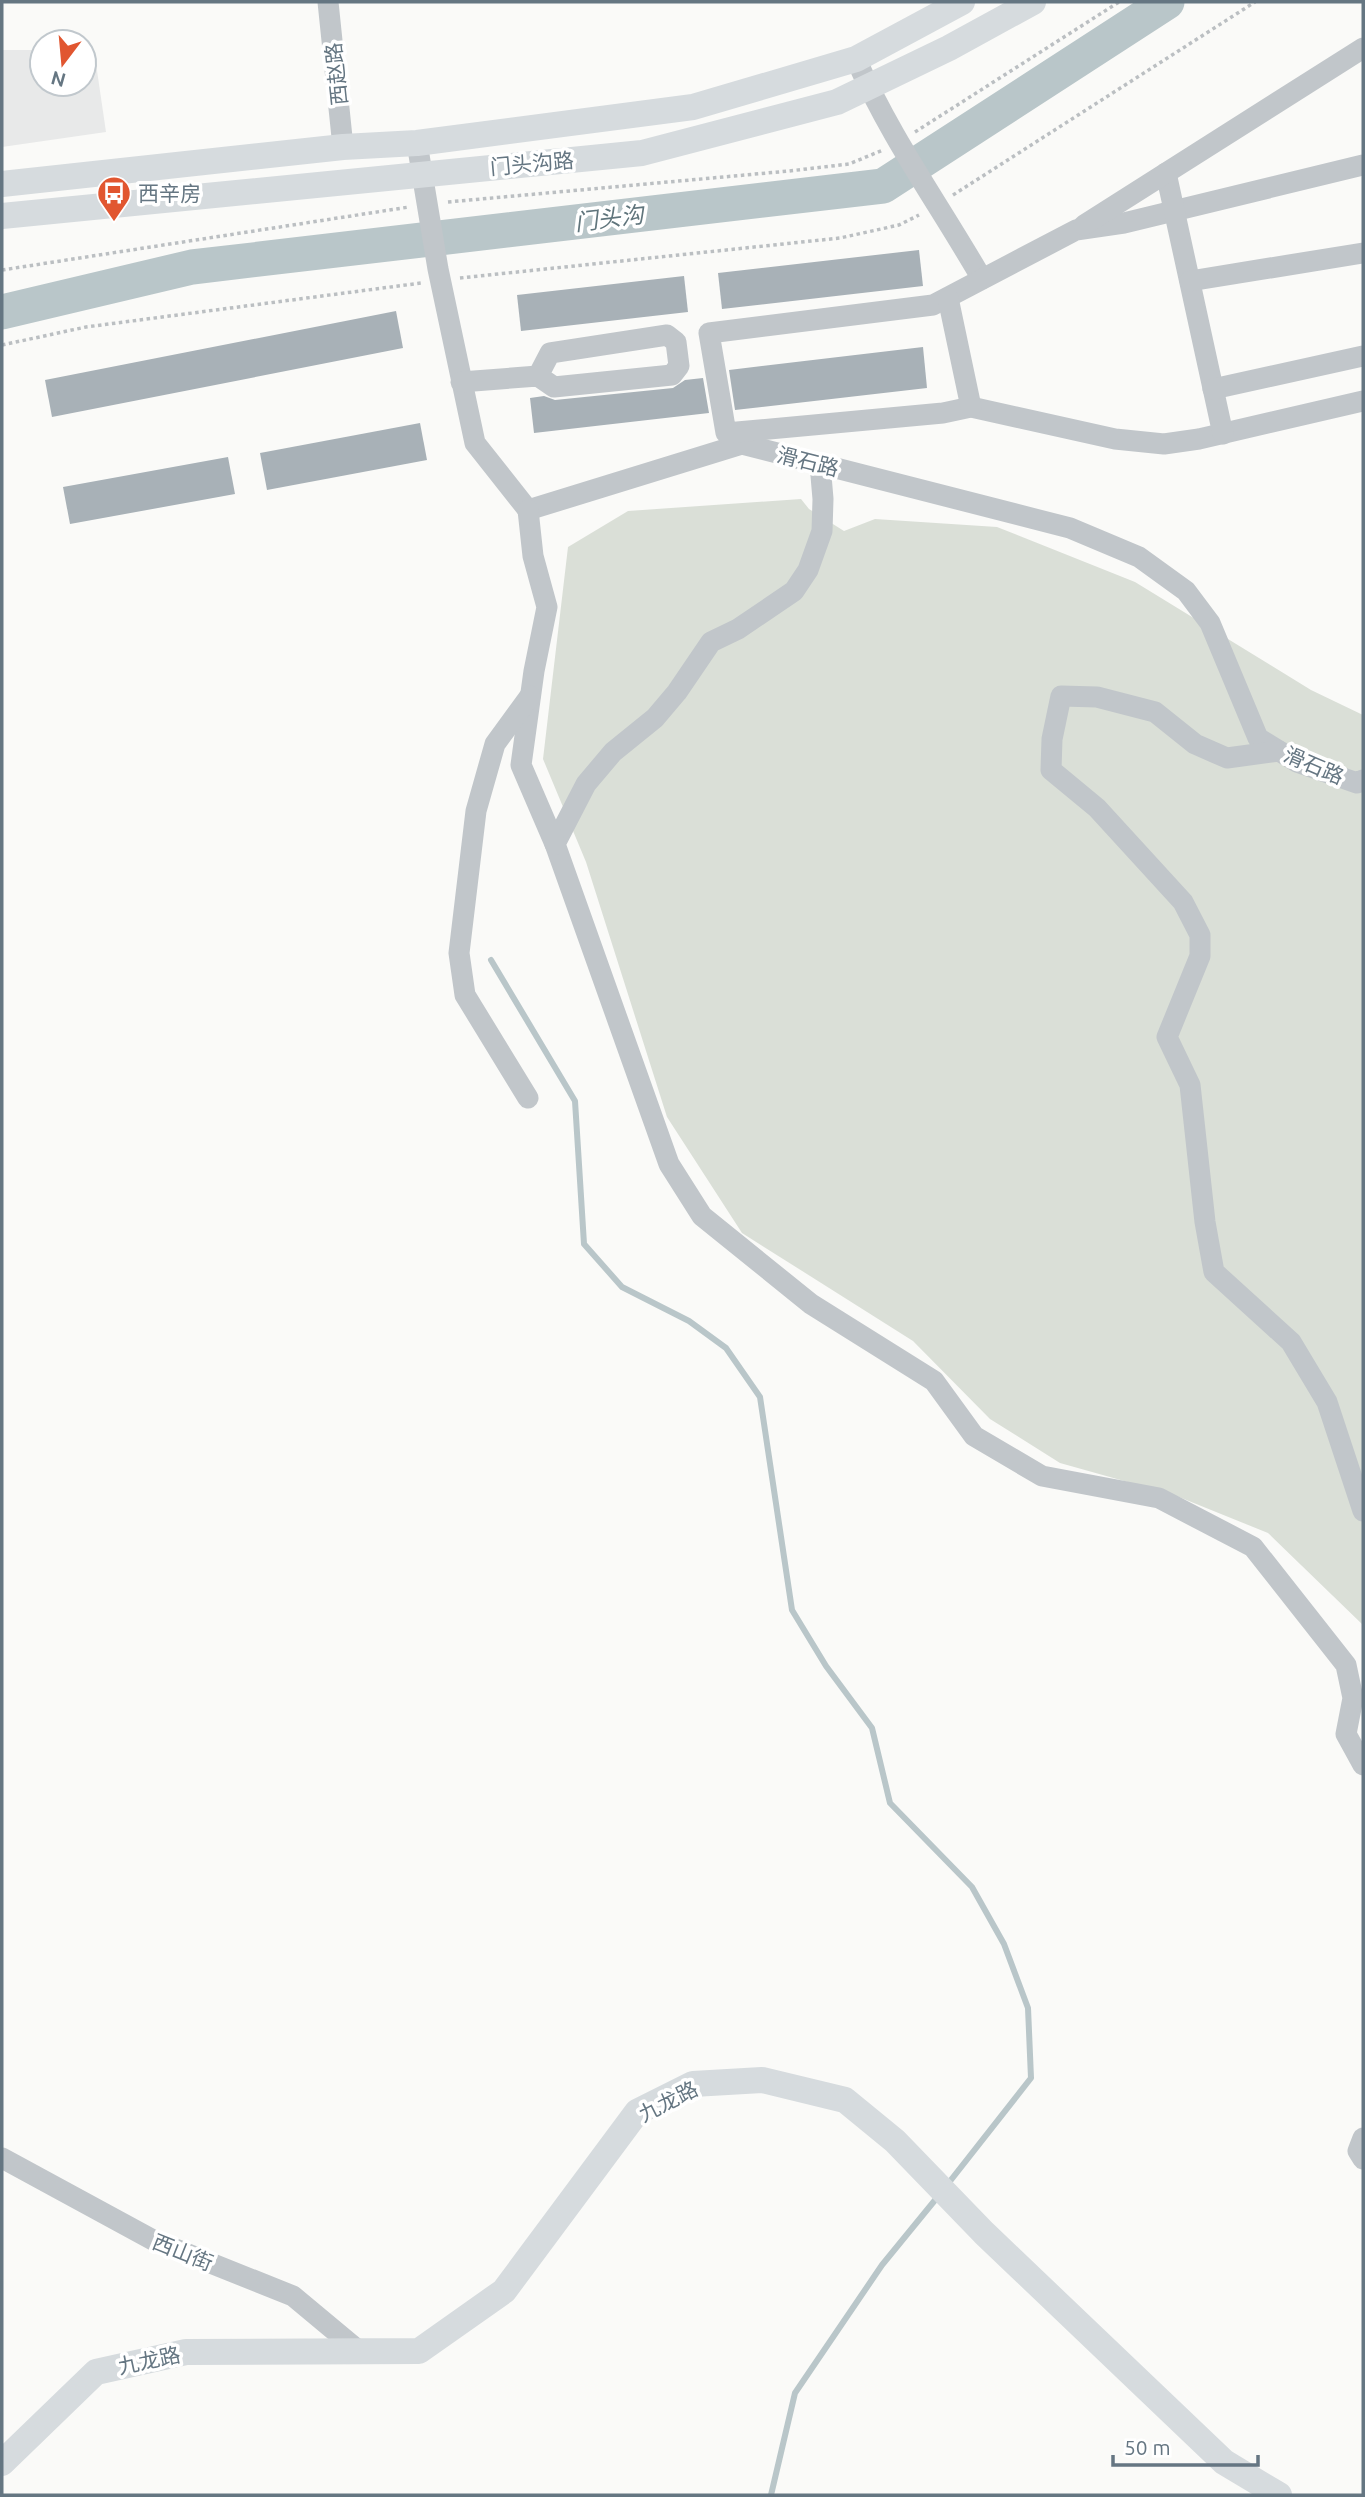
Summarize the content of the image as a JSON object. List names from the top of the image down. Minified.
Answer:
{"streets":{"main road":["门头沟路","九龙路"],"street":["西赵路","滑石路","西山街"]},"crossings":[["西赵路","门头沟路"],["九龙路","西山街"]],"water":["门头沟"],"places":{"bus stop":["西辛房"]},"scale_bar":"50 m","north":"bottom"}
